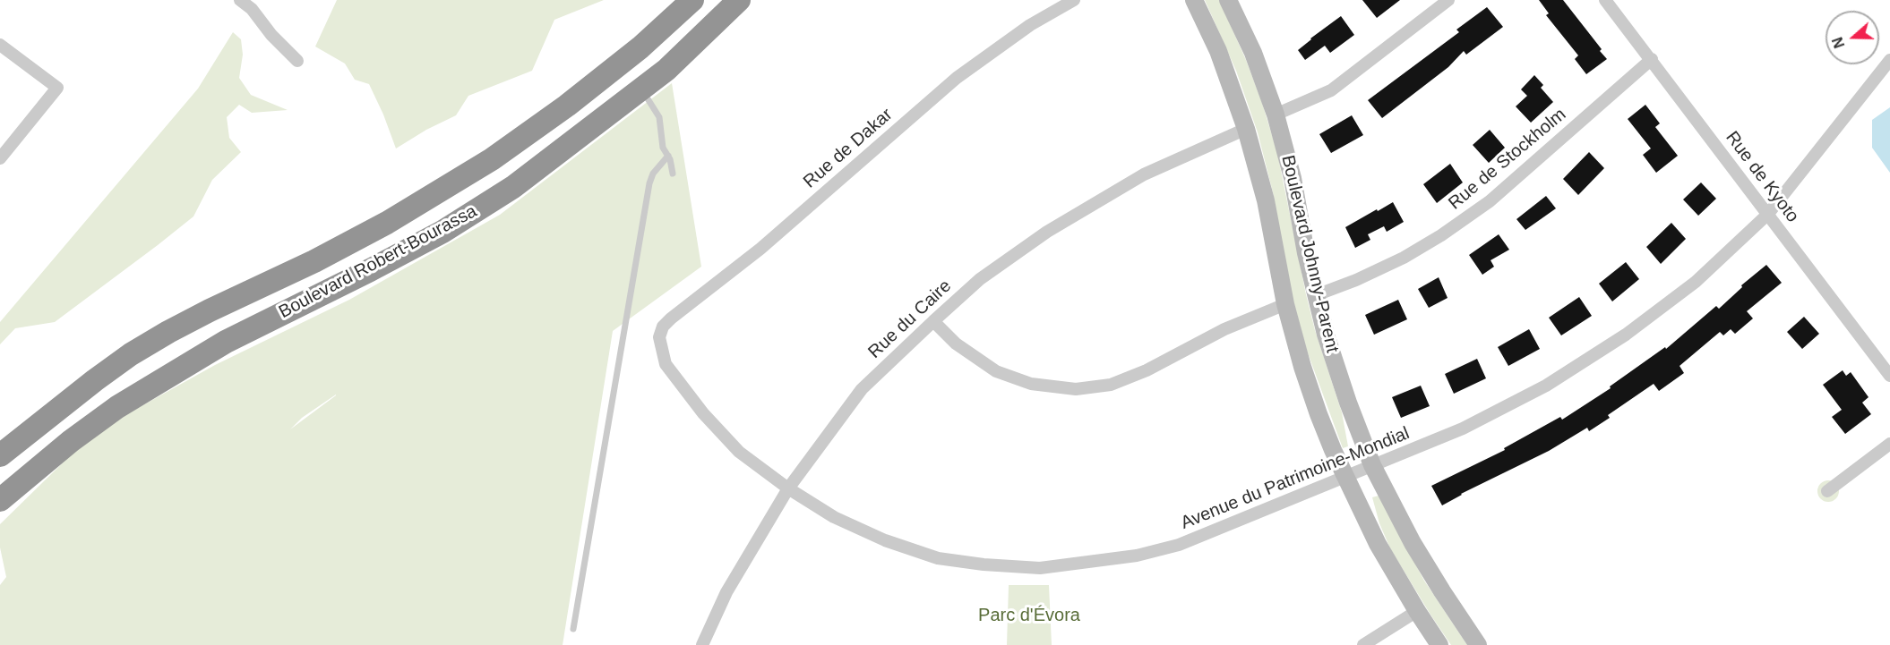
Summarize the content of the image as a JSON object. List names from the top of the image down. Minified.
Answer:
{"streets":{"highway":["Boulevard Robert-Bourassa"],"street":["Rue de Dakar","Rue de Stockholm","Rue de Kyoto","Boulevard Johnny-Parent","Rue du Caire","Avenue du Patrimoine-Mondial"]},"crossings":[["Rue de Dakar","Avenue du Patrimoine-Mondial"],["Rue de Stockholm","Rue de Kyoto"],["Rue de Stockholm","Boulevard Johnny-Parent"],["Rue de Kyoto","Avenue du Patrimoine-Mondial"],["Boulevard Johnny-Parent","Rue du Caire"],["Boulevard Johnny-Parent","Avenue du Patrimoine-Mondial"],["Rue du Caire","Avenue du Patrimoine-Mondial"]],"parks":["Parc d'Évora"],"north":"left"}
